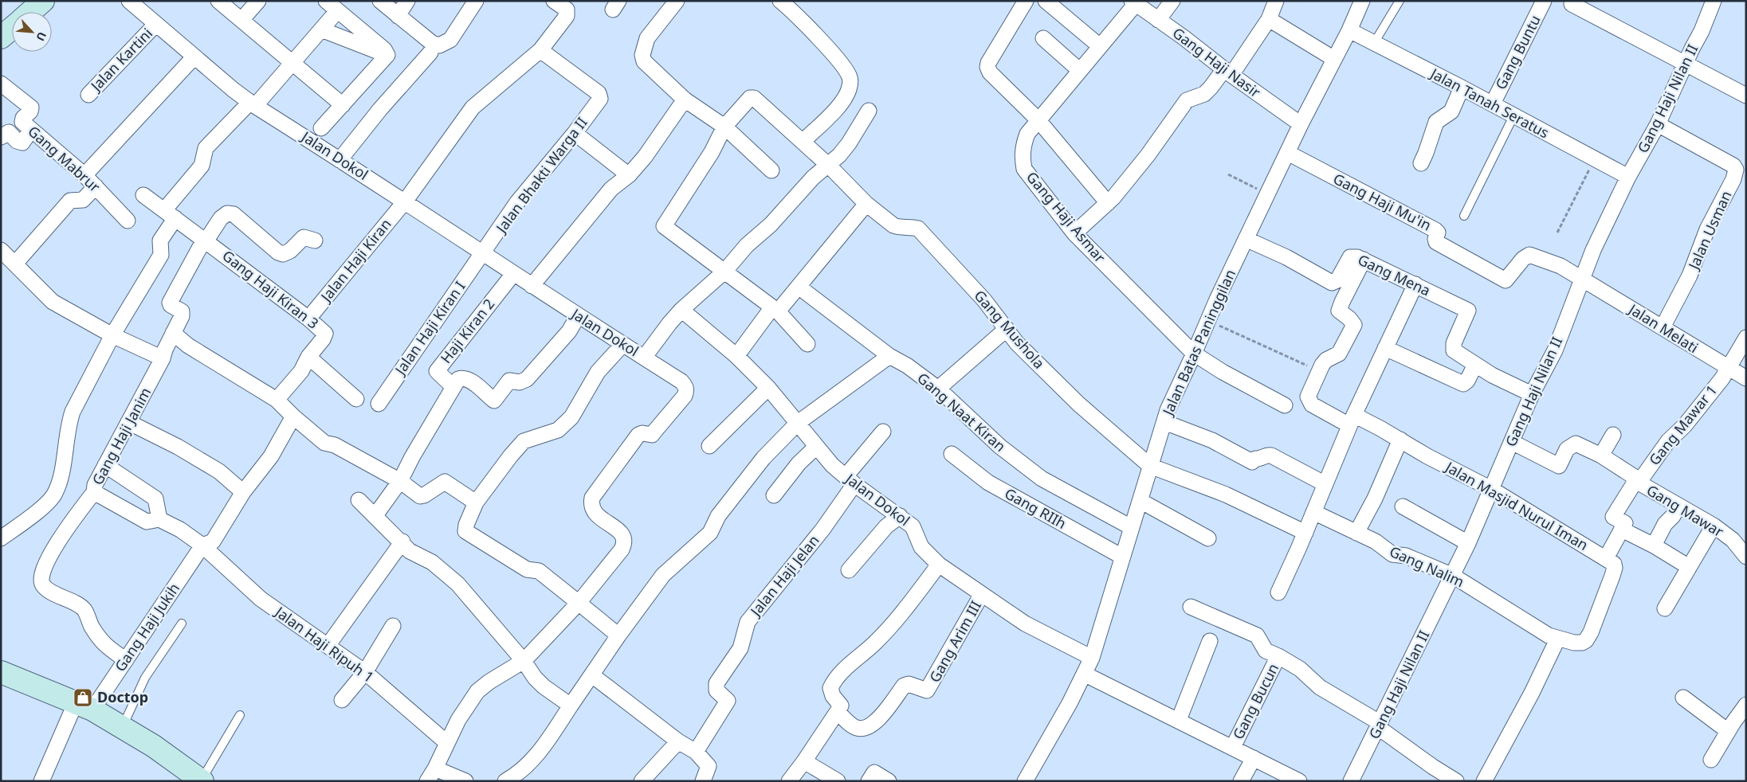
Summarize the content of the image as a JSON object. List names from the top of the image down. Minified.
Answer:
{"streets":{"street":["Gang Buntu","Jalan Kartini","Gang Haji Nasir","Gang Haji Nilan II","Jalan Tanah Seratus","Jalan Dokol","Gang Mabrur","Jalan Bhakti Warga II","Gang Haji Mu'in","Gang Haji Asmar","Jalan Usman","Jalan Haji Kiran","Gang Mena","Gang Haji Kiran 3","Jalan Haji Kiran I","Jalan Melati","Gang Mushola","Haji Kiran 2","Jalan Batas Paninggilan","Gang Naat Kiran","Gang Mawar 1","Gang Haji Janim","Jalan Masjid Nurul Iman","Gang RIIh","Gang Mawar","Gang Nalim","Jalan Haji Jelan","Gang Haji Jukih","Gang Arim III","Jalan Haji Ripuh 1","Gang Bucun"]},"crossings":[["Gang Buntu","Jalan Tanah Seratus"],["Jalan Kartini","Jalan Dokol"],["Gang Haji Nasir","Gang Haji Asmar"],["Gang Haji Nasir","Jalan Batas Paninggilan"],["Gang Haji Nilan II","Jalan Tanah Seratus"],["Gang Haji Nilan II","Jalan Usman"],["Gang Haji Nilan II","Jalan Melati"],["Gang Haji Nilan II","Jalan Masjid Nurul Iman"],["Gang Haji Nilan II","Gang Mawar"],["Gang Haji Nilan II","Gang Nalim"],["Jalan Tanah Seratus","Jalan Batas Paninggilan"],["Jalan Dokol","Jalan Bhakti Warga II"],["Jalan Dokol","Jalan Haji Kiran"],["Jalan Dokol","Jalan Haji Kiran I"],["Jalan Dokol","Haji Kiran 2"],["Jalan Dokol","Jalan Batas Paninggilan"],["Jalan Dokol","Jalan Haji Jelan"],["Jalan Dokol","Gang Arim III"],["Jalan Bhakti Warga II","Jalan Haji Kiran"],["Jalan Bhakti Warga II","Jalan Haji Kiran I"],["Gang Haji Mu'in","Jalan Melati"],["Gang Haji Mu'in","Jalan Batas Paninggilan"],["Gang Haji Asmar","Jalan Batas Paninggilan"],["Jalan Usman","Jalan Melati"],["Jalan Haji Kiran","Gang Haji Kiran 3"],["Gang Mena","Jalan Batas Paninggilan"],["Gang Haji Kiran 3","Gang Haji Janim"],["Jalan Melati","Gang Mawar 1"],["Gang Mushola","Jalan Batas Paninggilan"],["Jalan Batas Paninggilan","Gang Naat Kiran"],["Jalan Batas Paninggilan","Gang RIIh"],["Gang Mawar 1","Gang Mawar"],["Gang Haji Janim","Gang Haji Jukih"],["Gang Haji Janim","Jalan Haji Ripuh 1"],["Jalan Masjid Nurul Iman","Gang Nalim"],["Gang Haji Jukih","Jalan Haji Ripuh 1"]],"places":{"shop":["Doctop"]},"north":"bottom right"}
